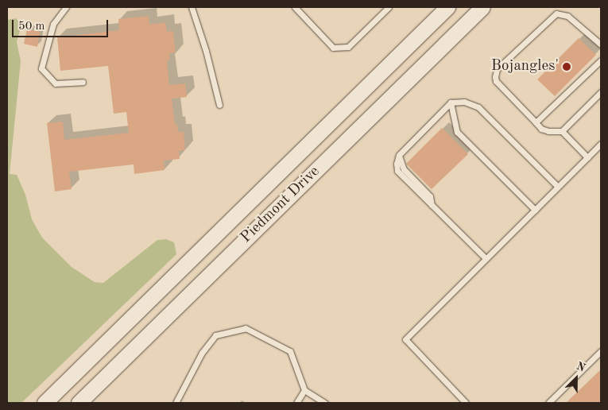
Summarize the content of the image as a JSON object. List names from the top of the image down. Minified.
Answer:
{"streets":{"main road":["Piedmont Drive"]},"places":["Bojangles'"],"scale_bar":"50 m","north":"top right"}
